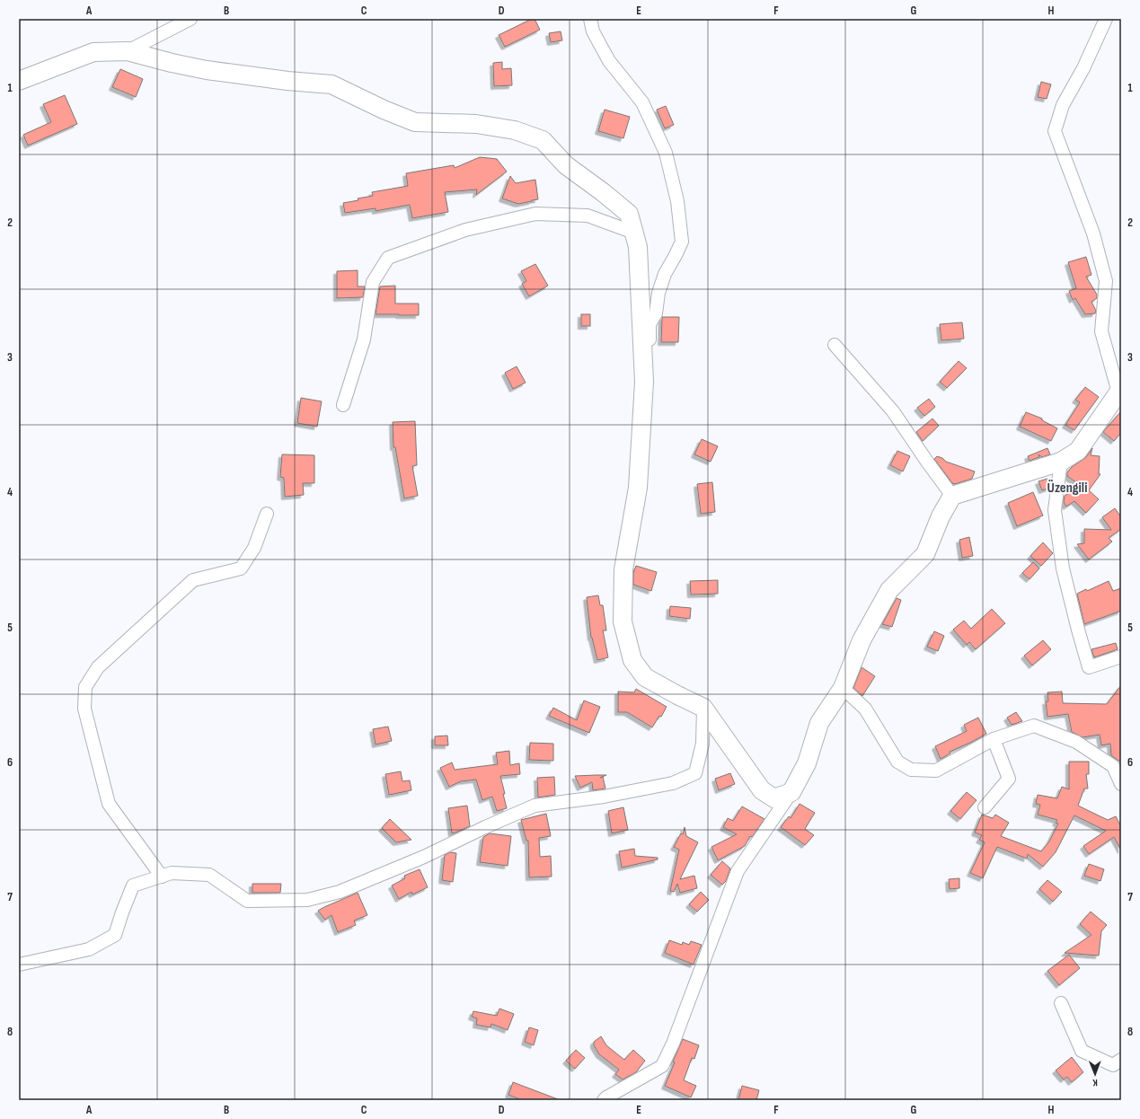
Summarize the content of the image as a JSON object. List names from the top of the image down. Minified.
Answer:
{"districts":["Üzengili"],"north":"bottom","grid":{"columns":["A","B","C","D","E","F","G","H"],"rows":["1","2","3","4","5","6","7","8"]}}
